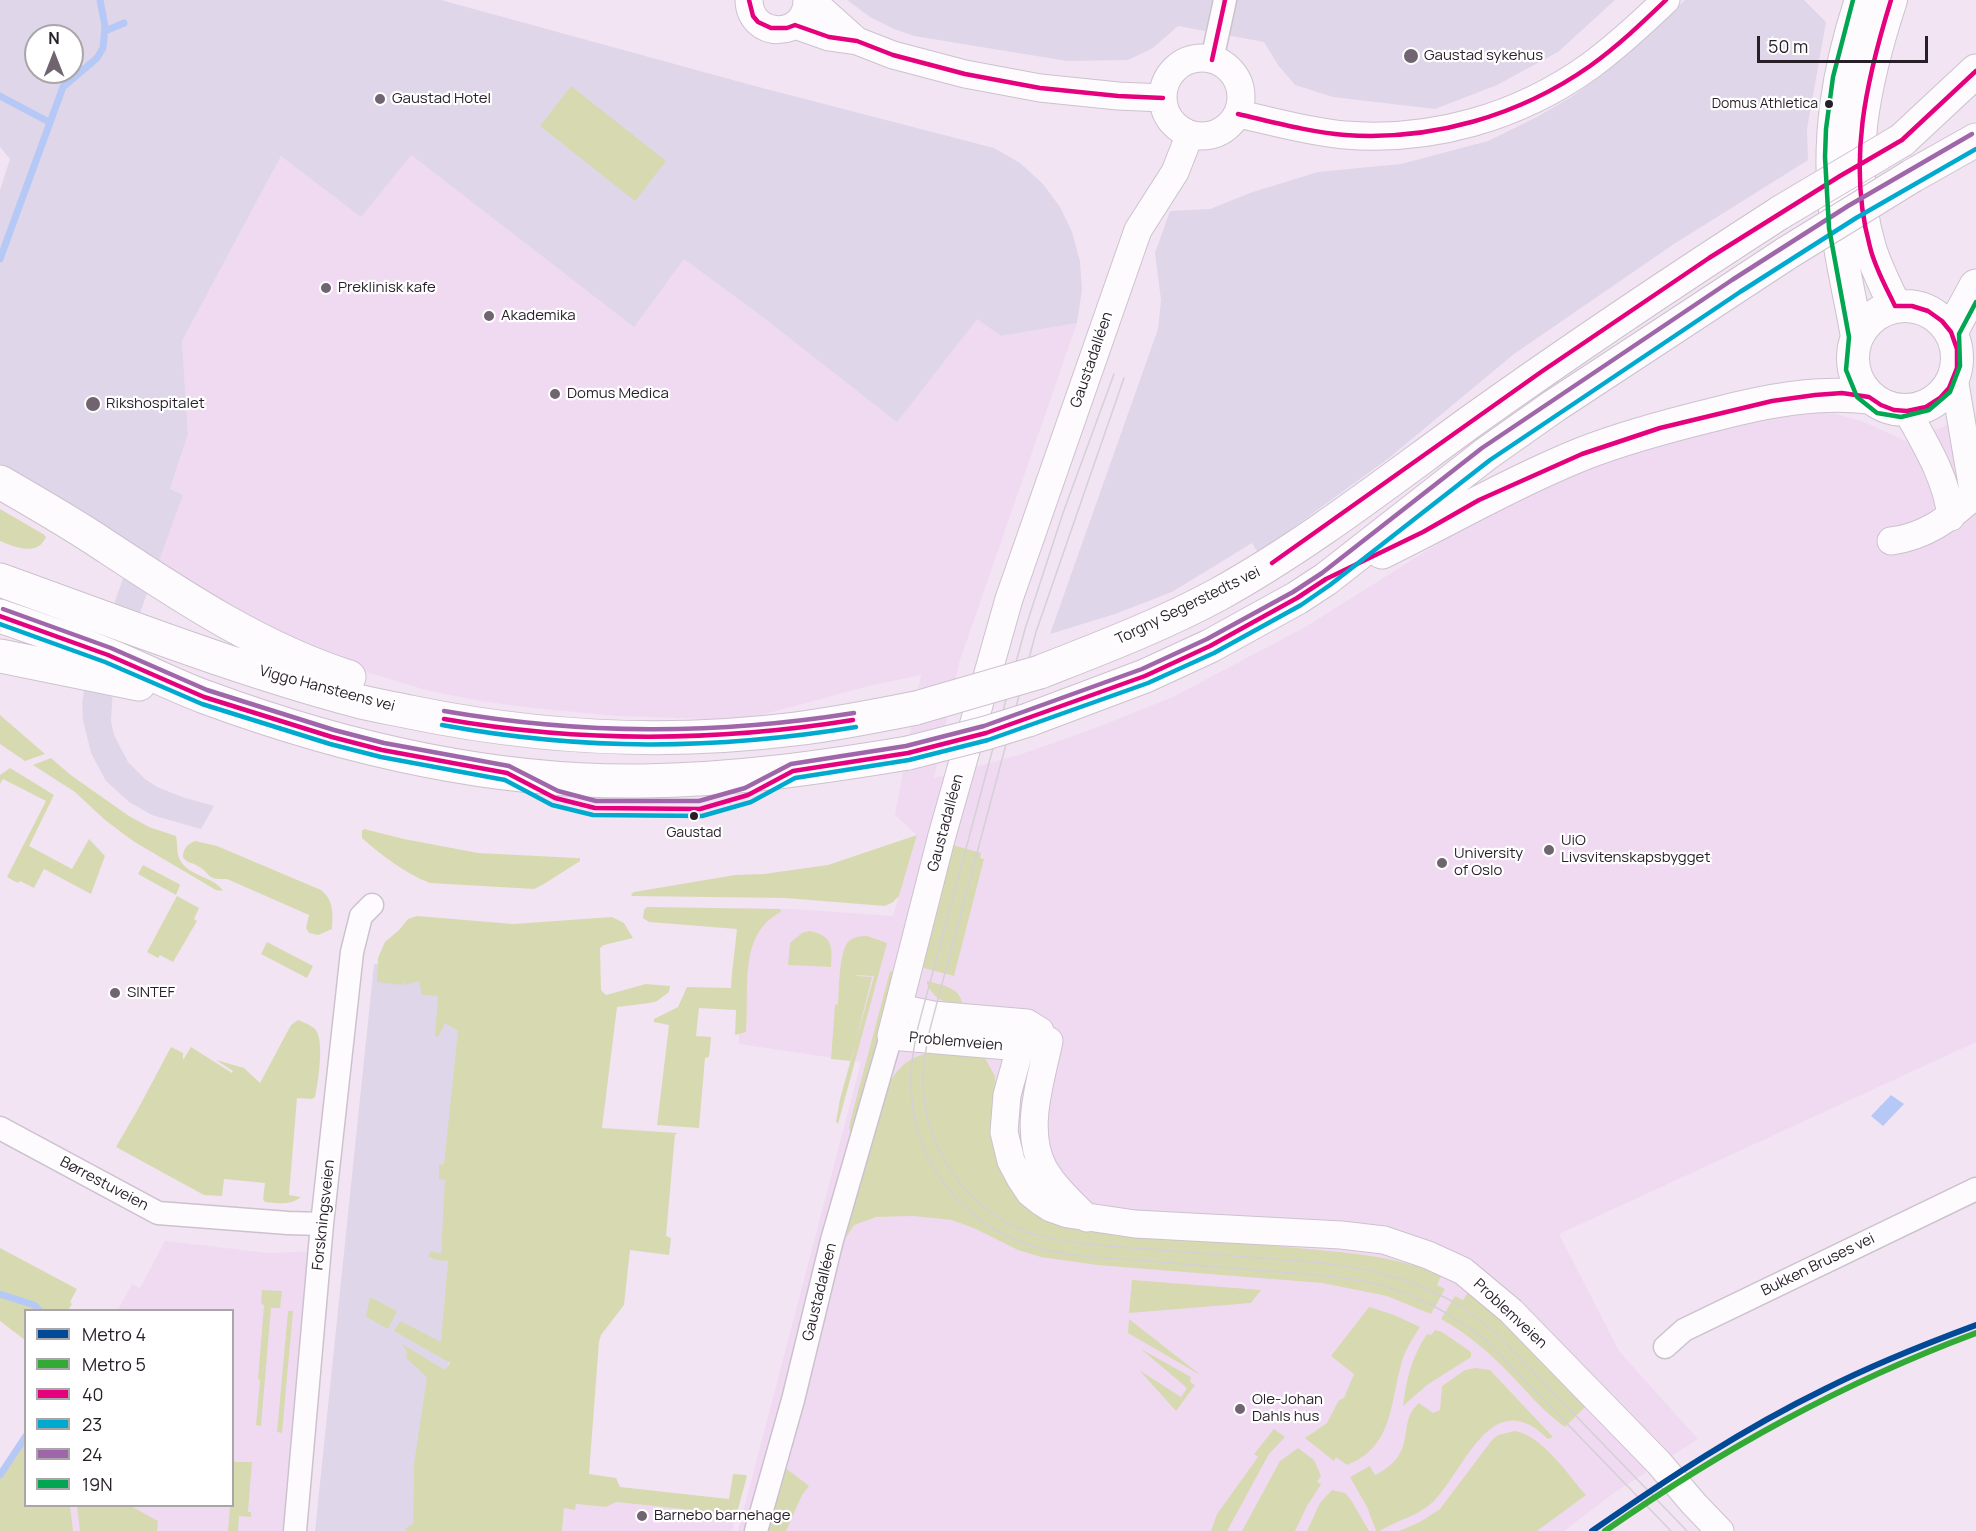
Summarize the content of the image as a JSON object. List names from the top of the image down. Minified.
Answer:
{"streets":{"highway":["Torgny Segerstedts vei","Viggo Hansteens vei"],"street":["Gaustadalléen","Problemveien","Børrestuveien","Forskningsveien","Bukken Bruses vei"]},"crossings":[["Gaustadalléen","Problemveien"],["Torgny Segerstedts vei","Viggo Hansteens vei"],["Børrestuveien","Forskningsveien"]],"places":["Gaustad sykehus","Gaustad Hotel","Domus Athletica","Preklinisk kafe","Akademika","Domus Medica","Rikshospitalet","Gaustad","UiO Livsvitenskapsbygget","University of Oslo","SINTEF","Ole-Johan Dahls hus","Barnebo barnehage"],"lines":["transit line 40","transit line 19N","transit line 24","transit line 23","metro line 4","metro line 5"],"legend":["Metro 4","Metro 5","40","23","24","19N"],"scale_bar":"50 m","north":"top"}
